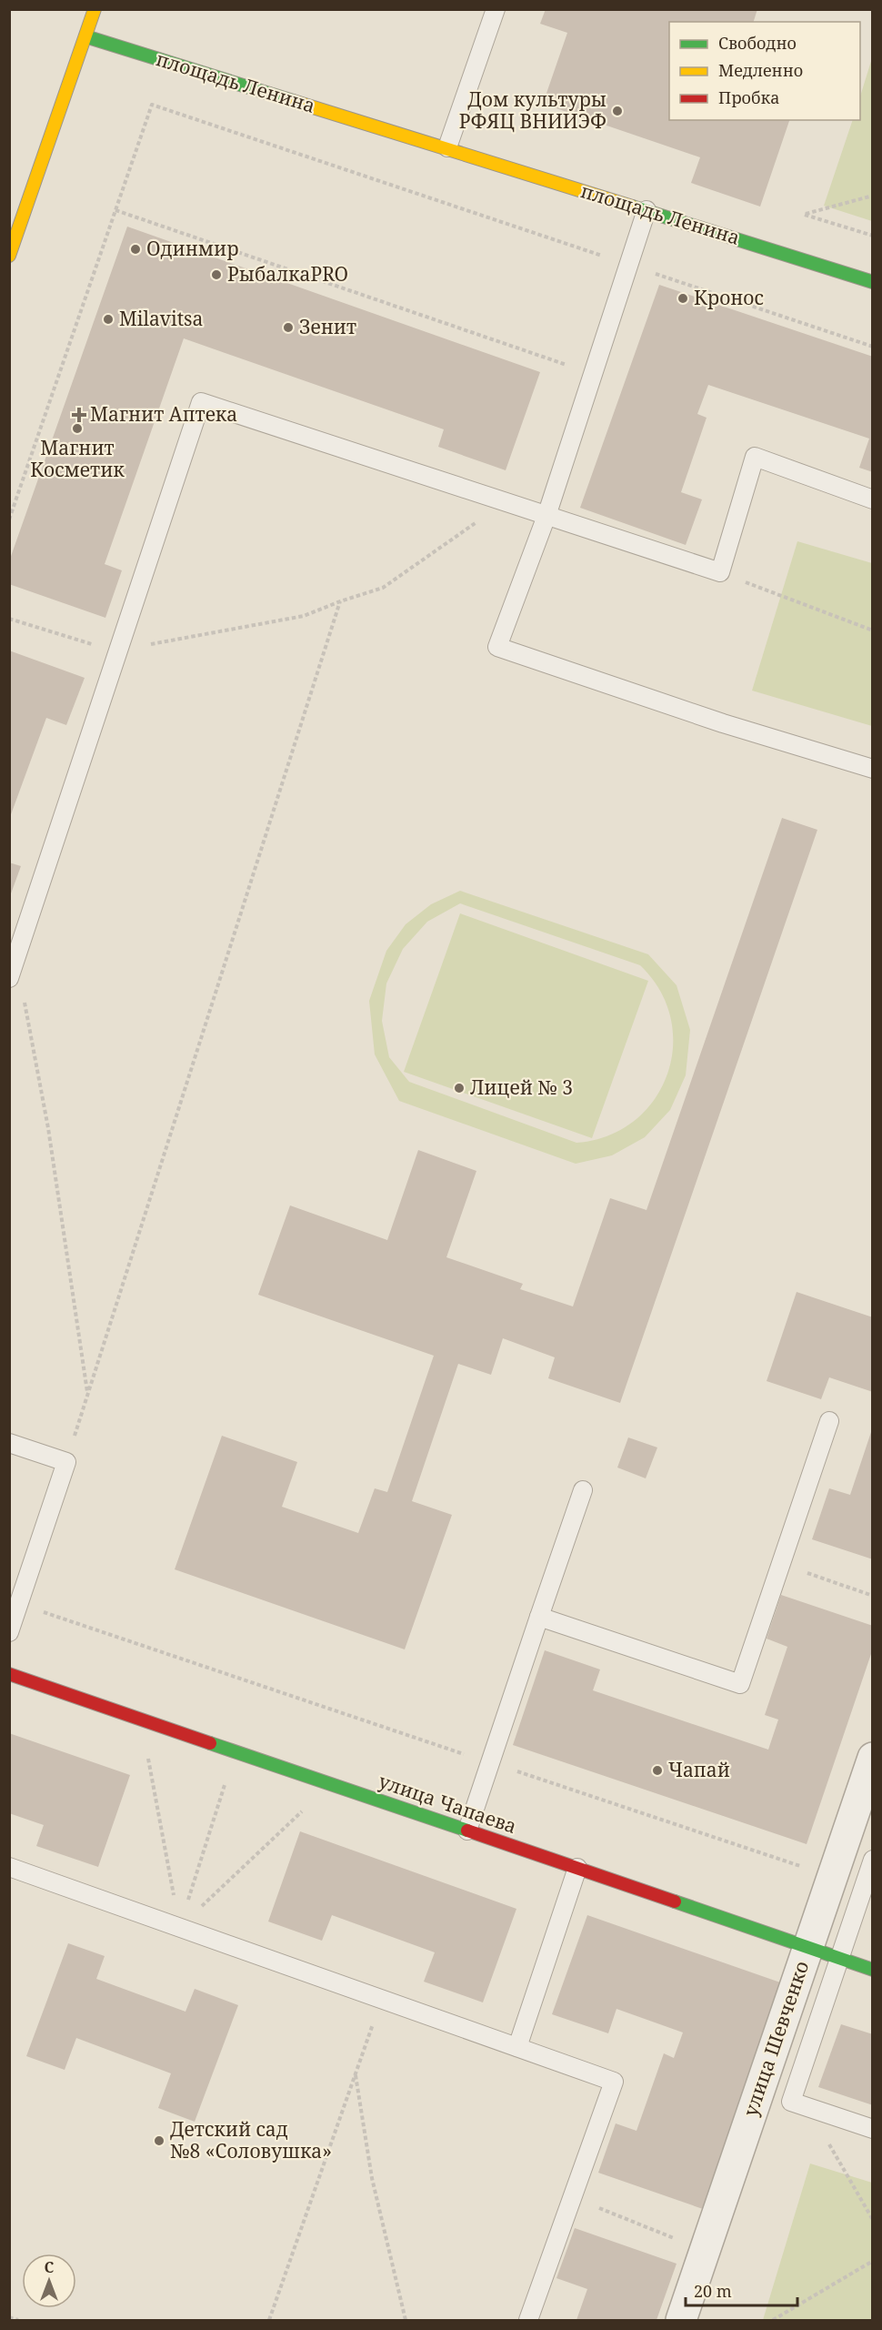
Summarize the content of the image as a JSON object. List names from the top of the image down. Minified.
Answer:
{"streets":{"street":["площадь Ленина","улица Чапаева","улица Шевченко"]},"crossings":[["улица Чапаева","улица Шевченко"]],"places":{"other":["Дом культуры РФЯЦ ВНИИЭФ","Одинмир","РыбалкаPRO","Кронос","Milavitsa","Зенит","Магнит Косметик","Лицей № 3","Чапай","Детский сад №8 «Соловушка»"],"health":["Магнит Аптека"]},"legend":["Свободно","Медленно","Пробка"],"scale_bar":"20 m","north":"top"}
